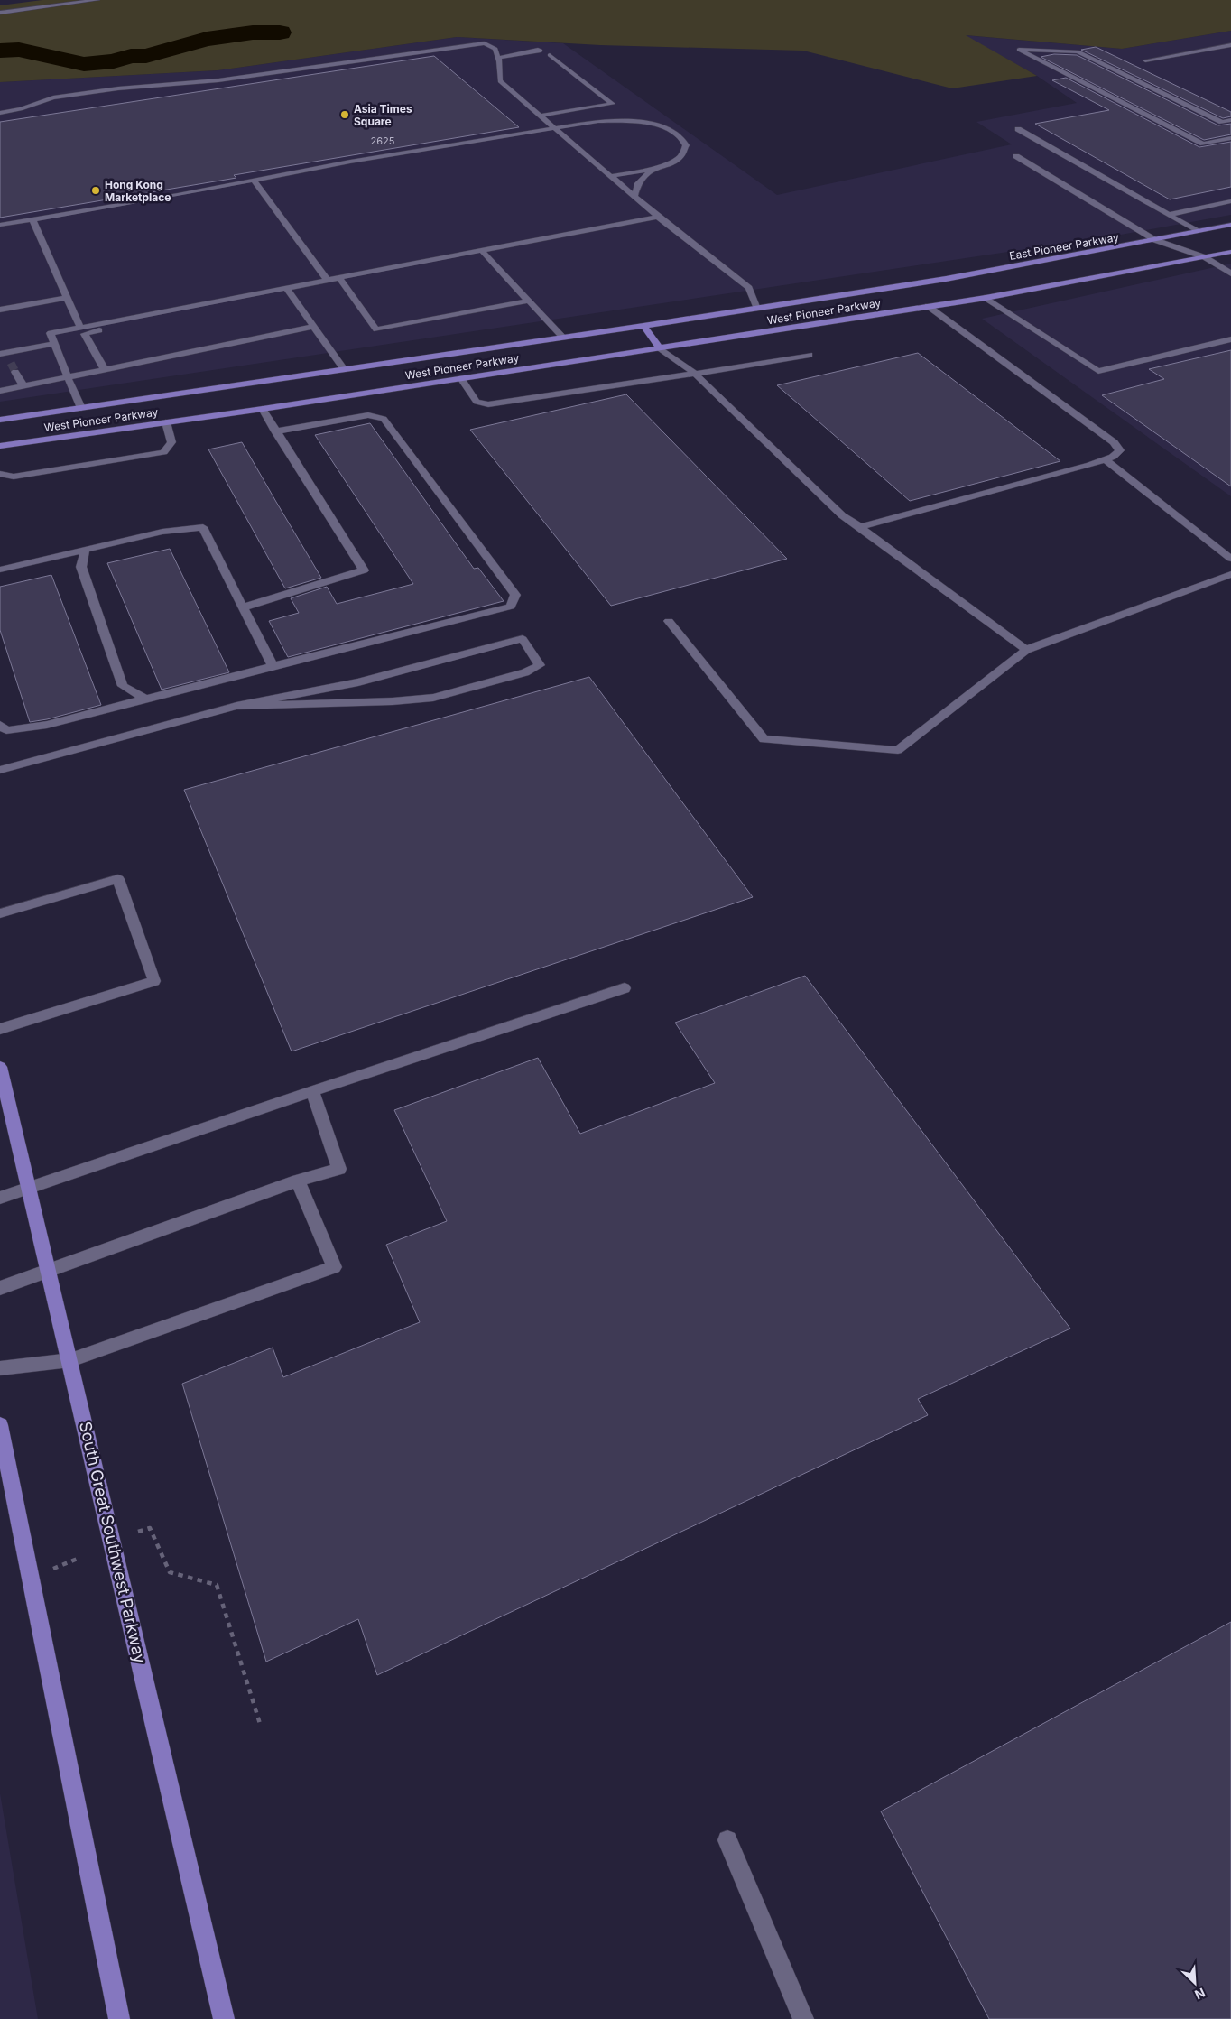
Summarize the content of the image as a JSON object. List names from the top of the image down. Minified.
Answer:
{"streets":{"main road":["East Pioneer Parkway","West Pioneer Parkway","South Great Southwest Parkway"]},"crossings":[["East Pioneer Parkway","West Pioneer Parkway"]],"places":["Asia Times Square","Hong Kong Marketplace"],"house_numbers":["2625"],"north":"bottom right"}
